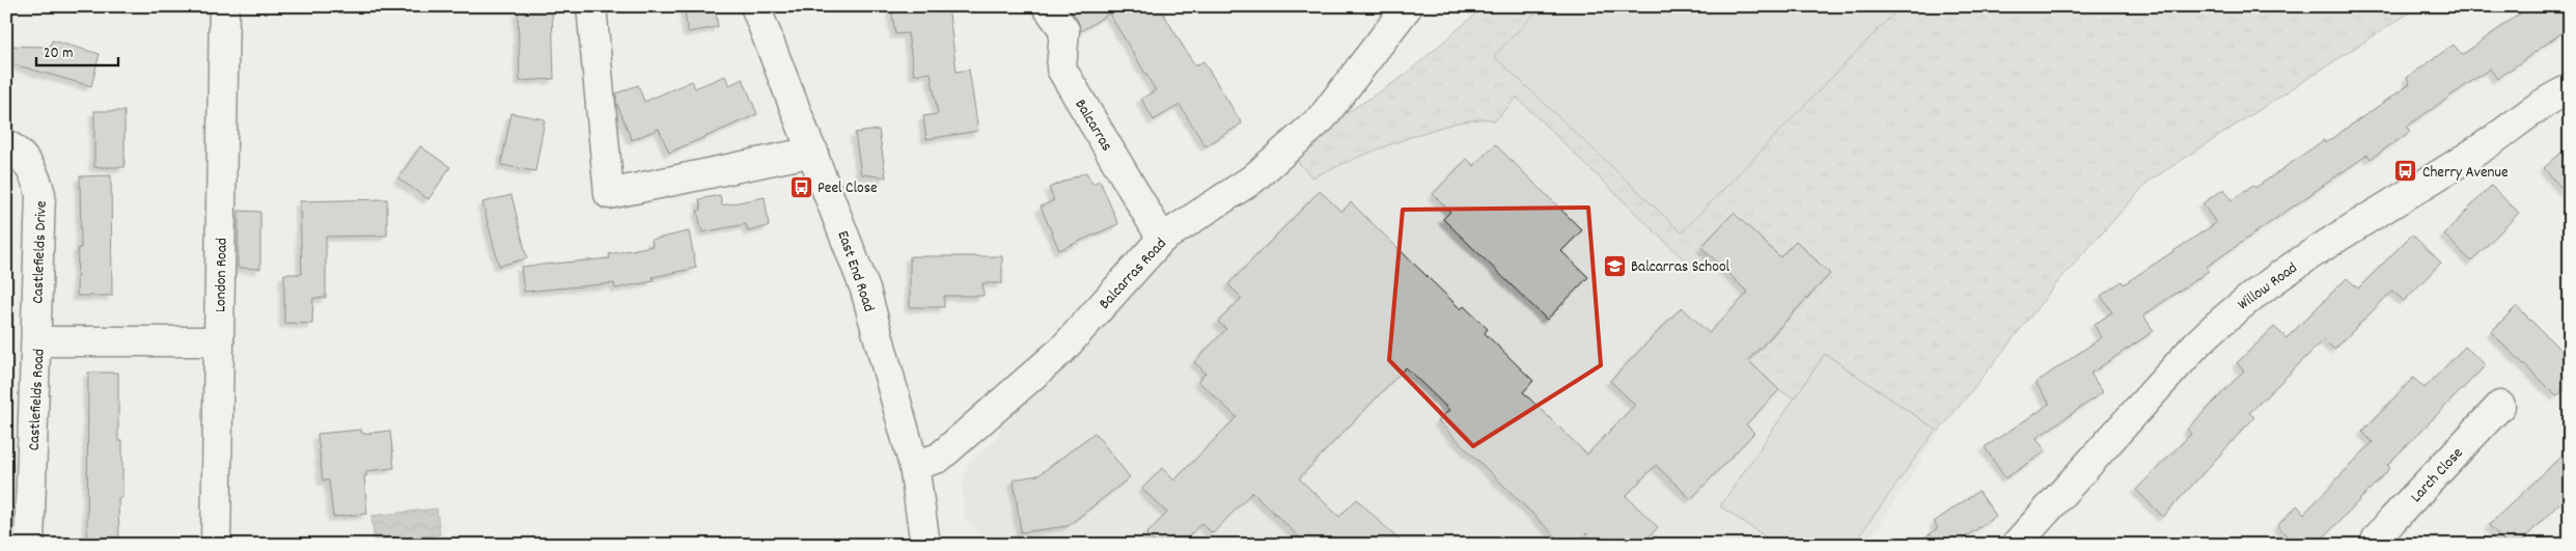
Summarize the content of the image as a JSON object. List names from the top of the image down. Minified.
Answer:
{"streets":{"main road":["Balcarras","Castlefields Drive","East End Road","Balcarras Road","London Road","Willow Road","Castlefields Road","Larch Close"]},"crossings":[["Balcarras","Balcarras Road"],["Castlefields Drive","Castlefields Road"],["East End Road","Balcarras Road"],["London Road","Castlefields Road"]],"places":{"bus stop":["Cherry Avenue","Peel Close"],"school or university":["Balcarras School"]},"scale_bar":"20 m"}
